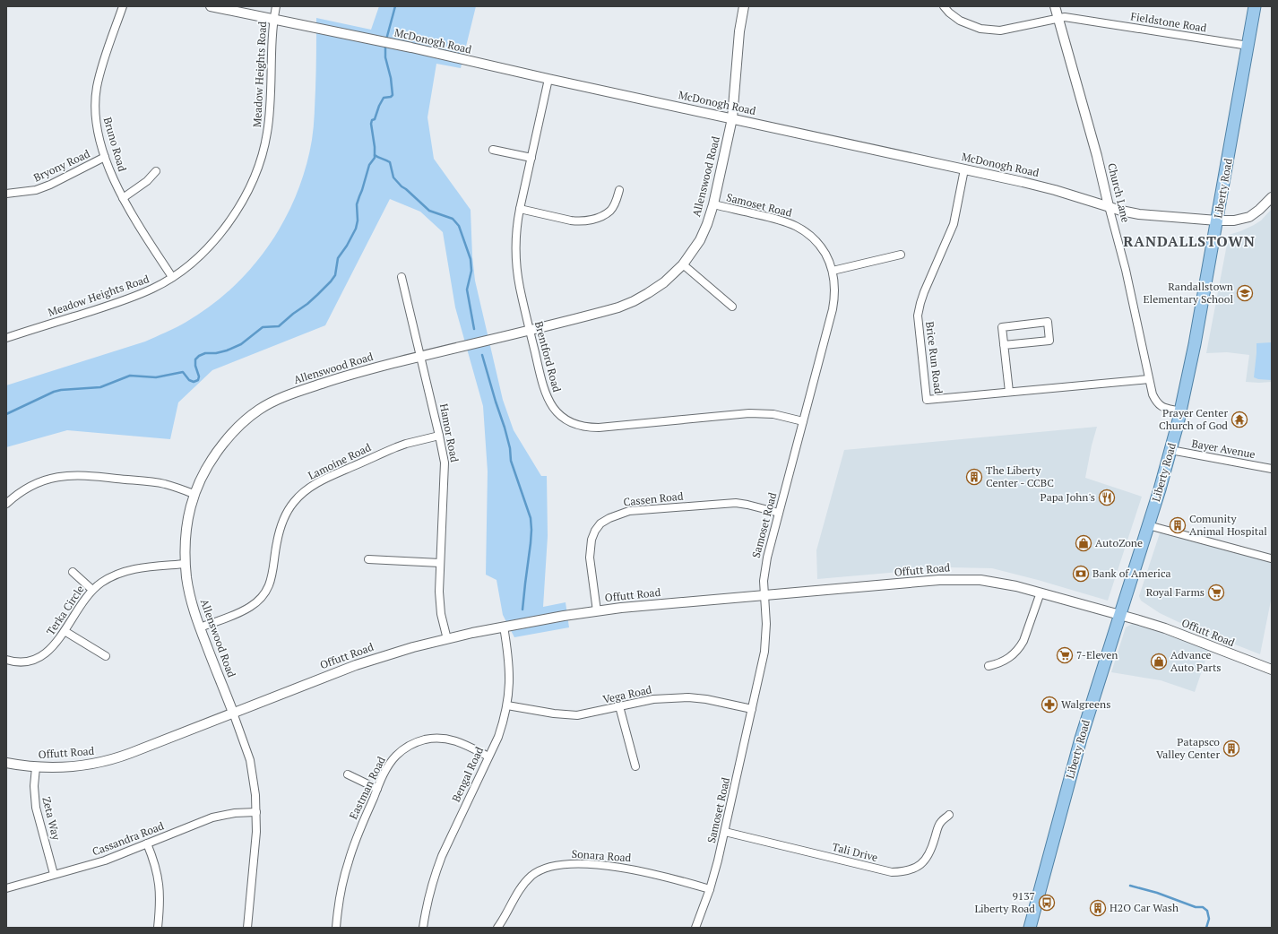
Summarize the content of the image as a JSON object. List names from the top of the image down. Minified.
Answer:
{"streets":{"main road":["Liberty Road"],"street":["Fieldstone Road","McDonogh Road","Meadow Heights Road","Bruno Road","Bryony Road","Allenswood Road","Church Lane","Samoset Road","Brentford Road","Brice Run Road","Hamor Road","Bayer Avenue","Lamoine Road","Cassen Road","Offutt Road","Terka Circle","Vega Road","Bengal Road","Eastman Road","Zeta Way","Cassandra Road","Tali Drive","Sonara Road"]},"crossings":[["Fieldstone Road","Liberty Road"],["Fieldstone Road","Church Lane"],["McDonogh Road","Meadow Heights Road"],["McDonogh Road","Allenswood Road"],["McDonogh Road","Liberty Road"],["McDonogh Road","Church Lane"],["McDonogh Road","Brentford Road"],["McDonogh Road","Brice Run Road"],["Meadow Heights Road","Bruno Road"],["Bruno Road","Bryony Road"],["Allenswood Road","Samoset Road"],["Allenswood Road","Brentford Road"],["Allenswood Road","Hamor Road"],["Allenswood Road","Lamoine Road"],["Allenswood Road","Offutt Road"],["Allenswood Road","Terka Circle"],["Allenswood Road","Cassandra Road"],["Liberty Road","Church Lane"],["Liberty Road","Bayer Avenue"],["Liberty Road","Offutt Road"],["Church Lane","Brice Run Road"],["Samoset Road","Brentford Road"],["Samoset Road","Cassen Road"],["Samoset Road","Offutt Road"],["Samoset Road","Vega Road"],["Samoset Road","Tali Drive"],["Samoset Road","Sonara Road"],["Hamor Road","Lamoine Road"],["Hamor Road","Offutt Road"],["Cassen Road","Offutt Road"],["Offutt Road","Bengal Road"],["Offutt Road","Zeta Way"],["Vega Road","Bengal Road"],["Bengal Road","Eastman Road"],["Zeta Way","Cassandra Road"]],"districts":["RANDALLSTOWN"],"places":{"school or university":["Randallstown Elementary School"],"temple":["Prayer Center Church of God"],"building":["The Liberty Center - CCBC","Comunity Animal Hospital","Patapsco Valley Center","H2O Car Wash"],"restaurant":["Papa John's"],"shop":["AutoZone","Advance Auto Parts"],"bank":["Bank of America"],"supermarket":["Royal Farms","7-Eleven"],"pharmacy":["Walgreens"],"bus stop":["9137 Liberty Road"]}}
